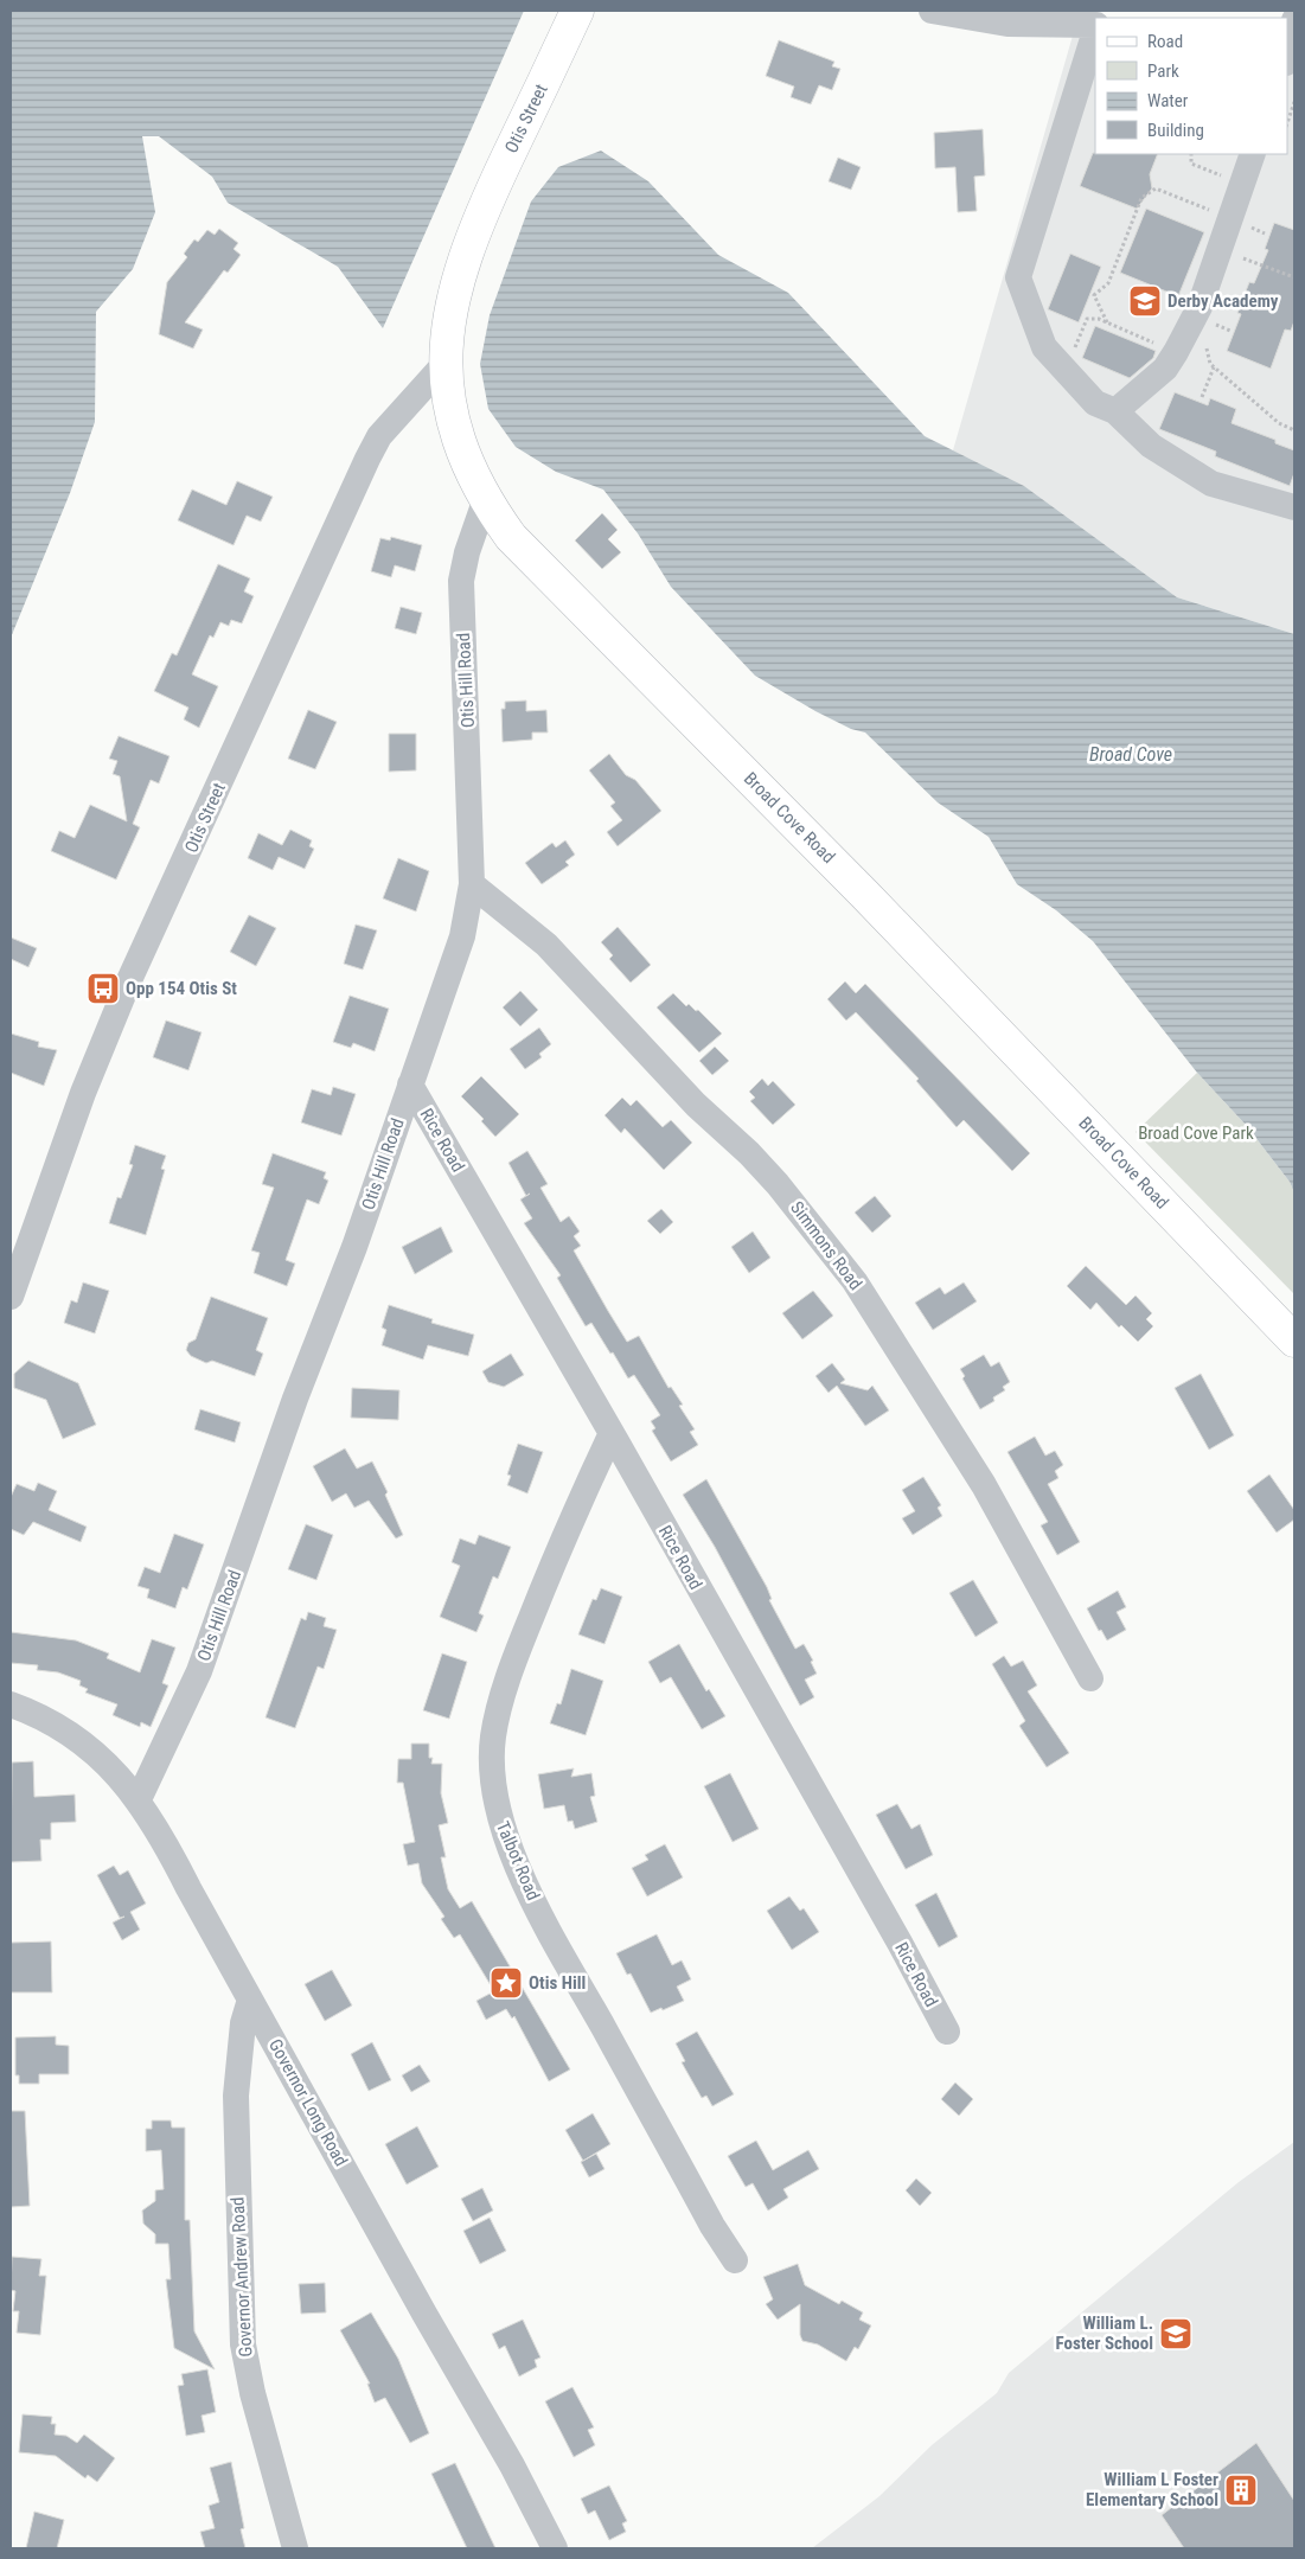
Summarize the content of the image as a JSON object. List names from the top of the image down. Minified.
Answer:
{"streets":{"main road":["Otis Street","Broad Cove Road"],"street":["Otis Hill Road","Rice Road","Simmons Road","Talbot Road","Governor Long Road","Governor Andrew Road"]},"crossings":[["Otis Street","Broad Cove Road"],["Otis Hill Road","Broad Cove Road"],["Otis Hill Road","Rice Road"],["Otis Hill Road","Simmons Road"],["Otis Hill Road","Governor Long Road"],["Rice Road","Talbot Road"],["Governor Long Road","Governor Andrew Road"]],"water":["Broad Cove"],"parks":["Broad Cove Park"],"places":{"school or university":["Derby Academy","William L. Foster School"],"bus stop":["Opp 154 Otis St"],"place":["Otis Hill"],"building":["William L Foster Elementary School"]},"legend":["Road","Park","Water","Building"]}
